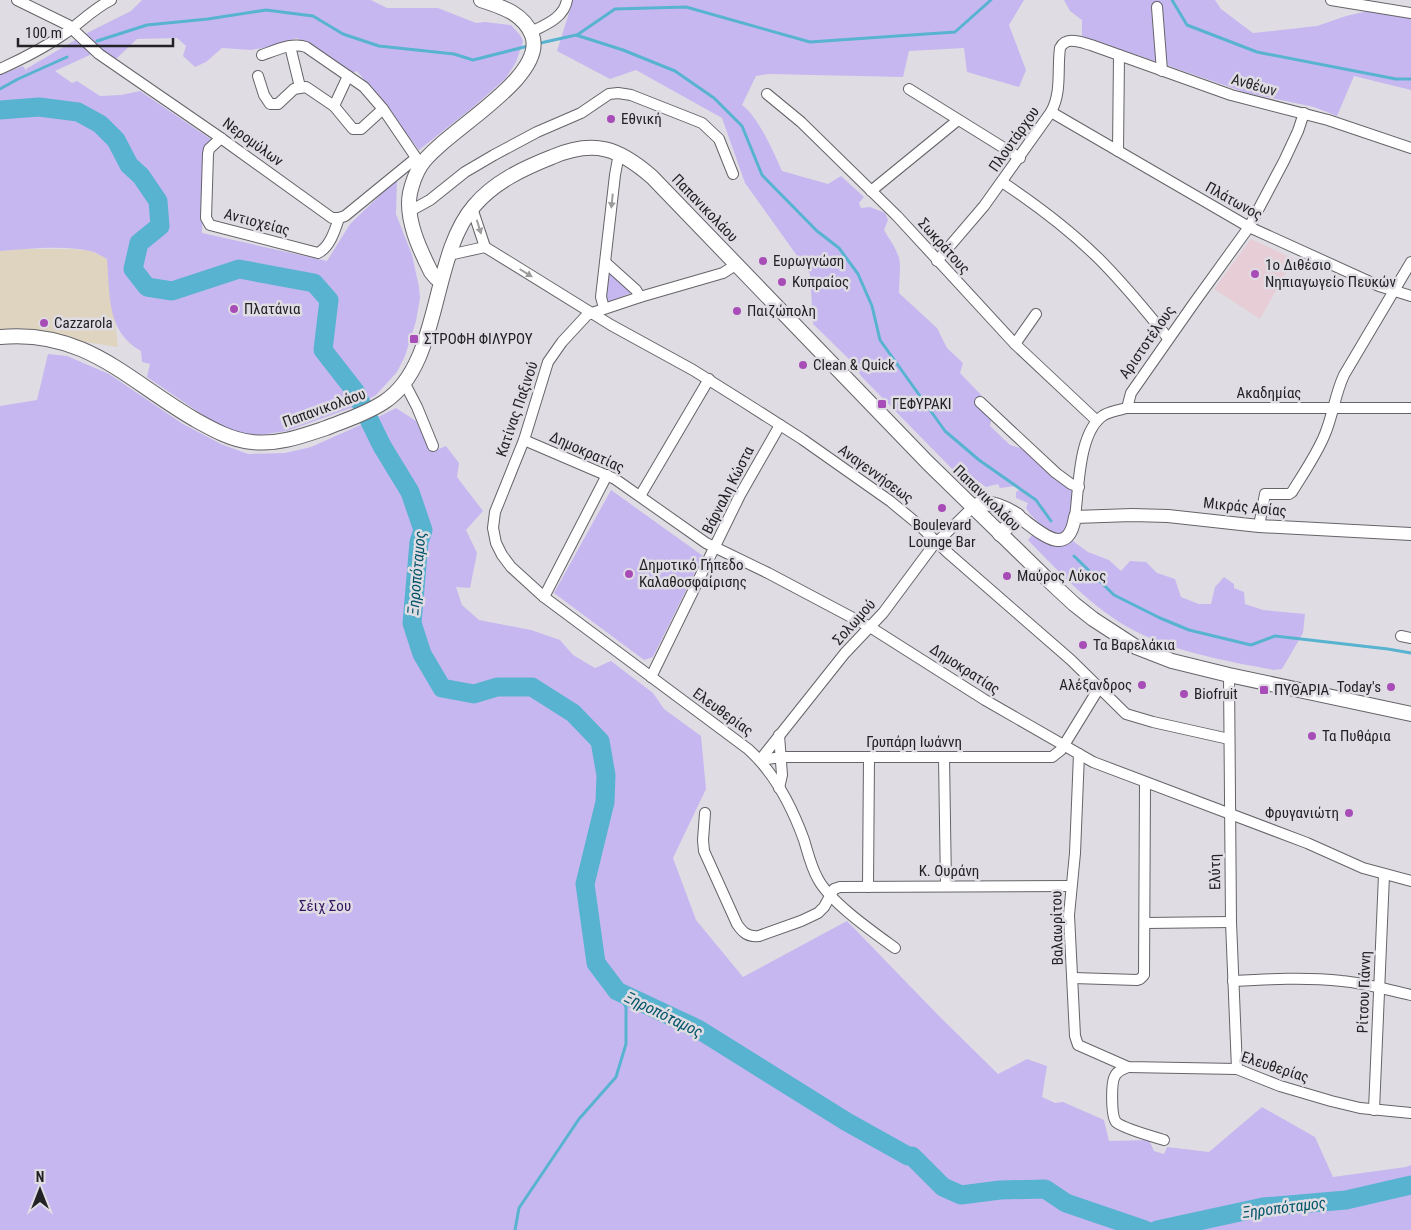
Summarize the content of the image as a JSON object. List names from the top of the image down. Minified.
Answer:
{"streets":{"main road":["Παπανικολάου"],"street":["Ανθέων","Πλουτάρχου","Νερομύλων","Πλάτωνος","Αντιοχείας","Σωκράτους","Αριστοτέλους","Ακαδημίας","Κατίνας Παξινού","Δημοκρατίας","Αναγεννήσεως","Βάρναλη Κώστα","Μικράς Ασίας","Σολωμού","Ελευθερίας","Γρυπάρη Ιωάννη","Κ. Ουράνη","Ελύτη","Βαλαωρίτου","Ρίτσου Γιάννη"]},"crossings":[["Ανθέων","Πλουτάρχου"],["Ανθέων","Αριστοτέλους"],["Πλουτάρχου","Πλάτωνος"],["Πλουτάρχου","Σωκράτους"],["Νερομύλων","Αντιοχείας"],["Πλάτωνος","Αριστοτέλους"],["Παπανικολάου","Κατίνας Παξινού"],["Παπανικολάου","Σολωμού"],["Παπανικολάου","Ελύτη"],["Αριστοτέλους","Ακαδημίας"],["Κατίνας Παξινού","Δημοκρατίας"],["Κατίνας Παξινού","Αναγεννήσεως"],["Κατίνας Παξινού","Ελευθερίας"],["Δημοκρατίας","Βάρναλη Κώστα"],["Δημοκρατίας","Σολωμού"],["Δημοκρατίας","Γρυπάρη Ιωάννη"],["Δημοκρατίας","Ελύτη"],["Δημοκρατίας","Βαλαωρίτου"],["Δημοκρατίας","Ρίτσου Γιάννη"],["Αναγεννήσεως","Βάρναλη Κώστα"],["Αναγεννήσεως","Σολωμού"],["Αναγεννήσεως","Ελύτη"],["Βάρναλη Κώστα","Ελευθερίας"],["Σολωμού","Ελευθερίας"],["Σολωμού","Γρυπάρη Ιωάννη"],["Ελευθερίας","Γρυπάρη Ιωάννη"],["Ελευθερίας","Κ. Ουράνη"],["Ελευθερίας","Ελύτη"],["Ελευθερίας","Βαλαωρίτου"],["Ελευθερίας","Ρίτσου Γιάννη"],["Κ. Ουράνη","Βαλαωρίτου"]],"water":["Ξηροπόταμος"],"parks":["Σέιχ Σου"],"places":{"other":["Εθνική","Ευρωγνώση","1ο Διθέσιο Νηπιαγωγείο Πευκών","Κυπραίος","Πλατάνια","Παιζώπολη","Cazzarola","Clean & Quick","Boulevard Lounge Bar","Δημοτικό Γήπεδο Καλαθοσφαίρισης","Μαύρος Λύκος","Τα Βαρελάκια","Αλέξανδρος","Today's","Biofruit","Τα Πυθάρια","Φρυγανιώτη"],"transit":["ΣΤΡΟΦΗ ΦΙΛΥΡΟΥ","ΓΕΦΥΡΑΚΙ","ΠΥΘΑΡΙΑ"]},"scale_bar":"100 m","north":"top"}
